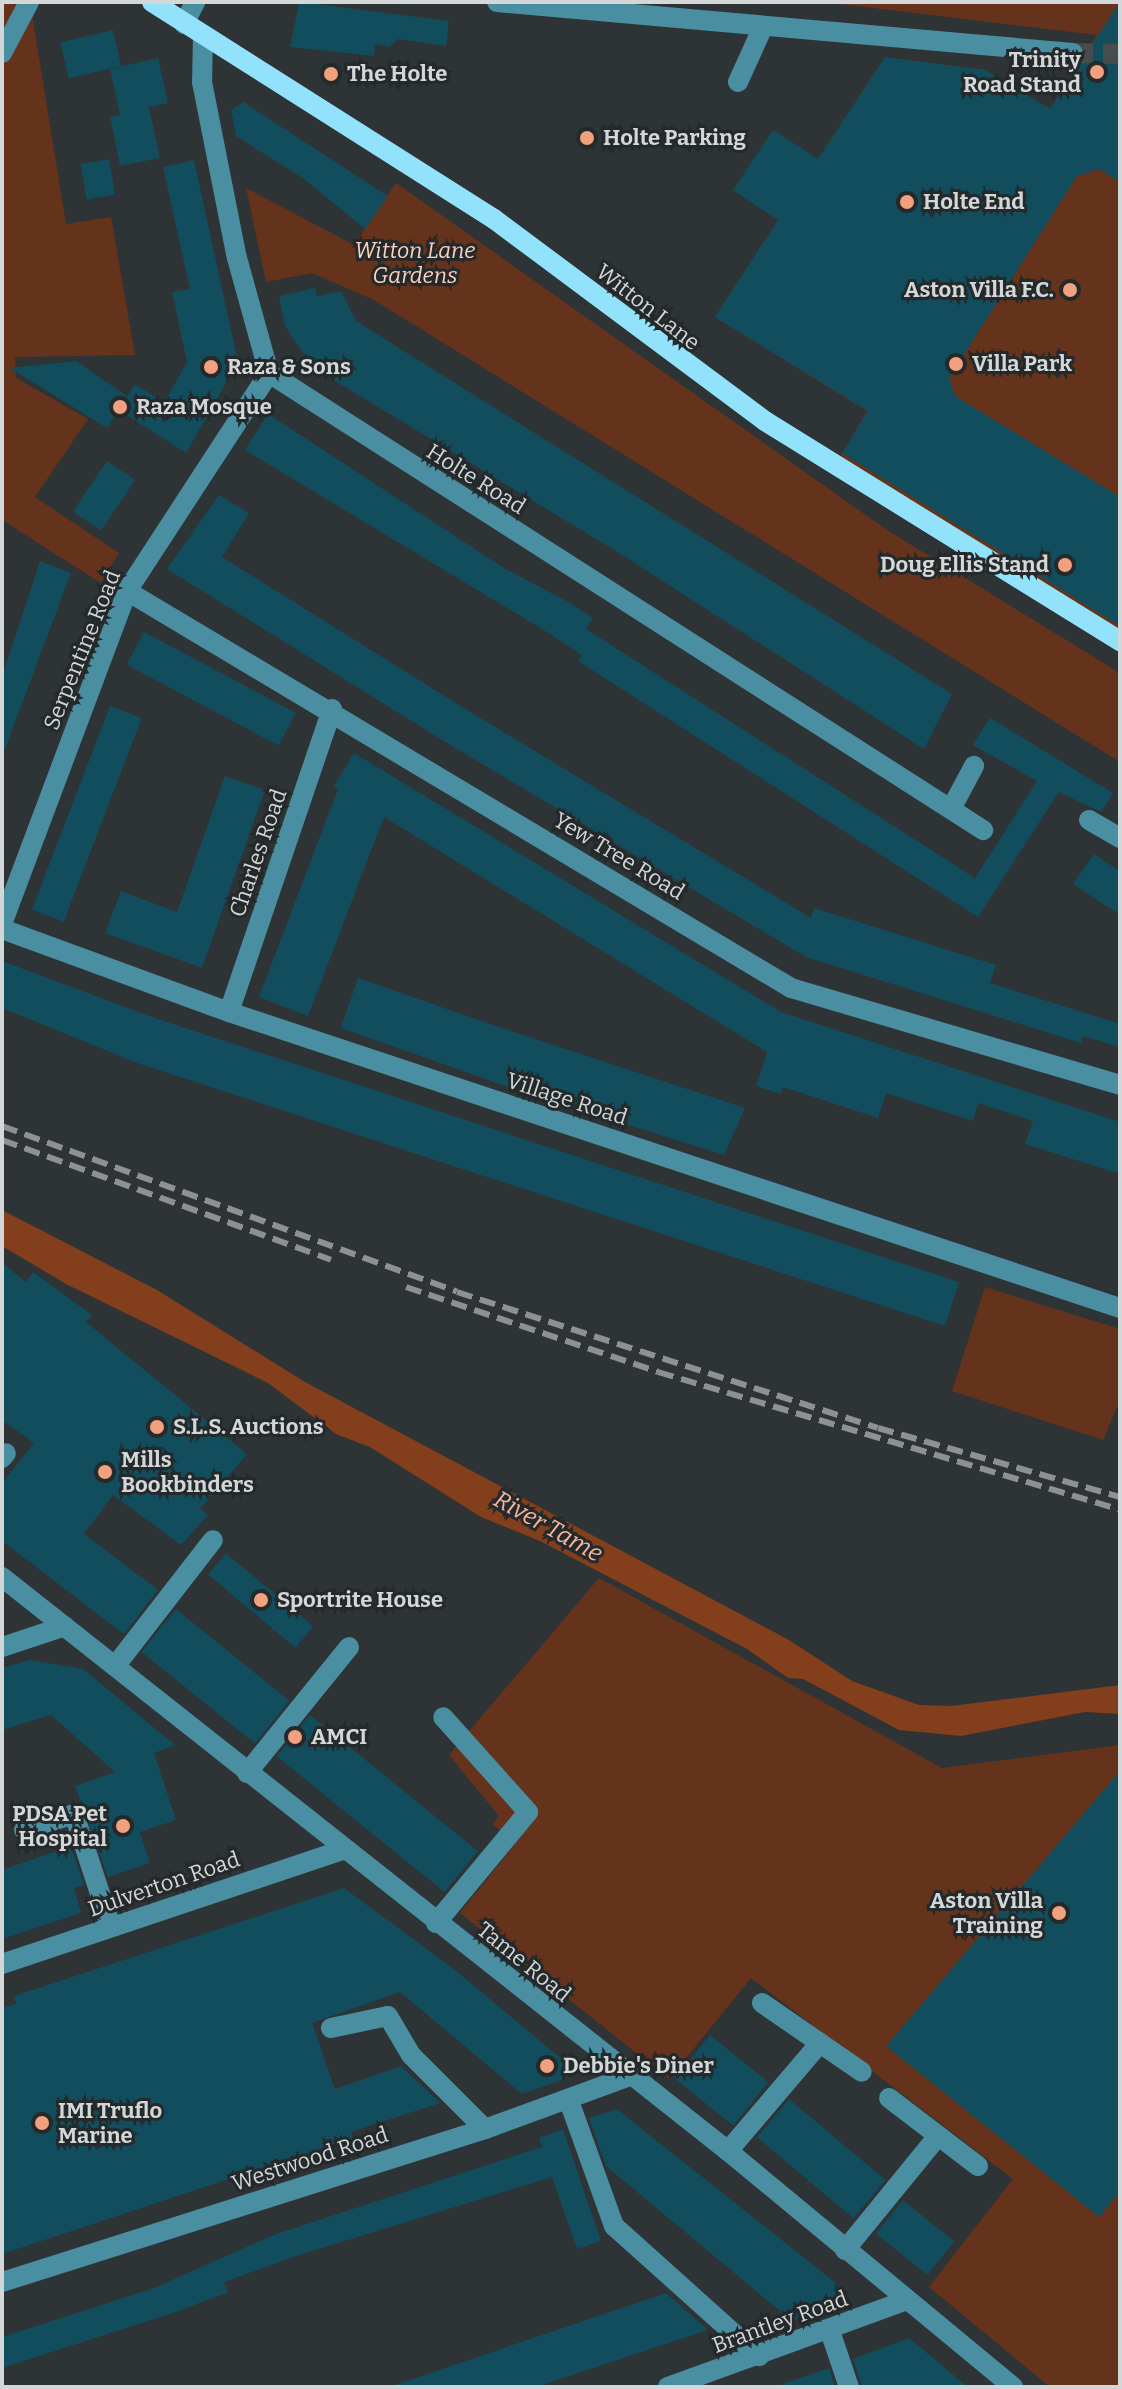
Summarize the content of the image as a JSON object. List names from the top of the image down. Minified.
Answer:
{"streets":{"main road":["Witton Lane"],"street":["Holte Road","Serpentine Road","Charles Road","Yew Tree Road","Village Road","Dulverton Road","Tame Road","Westwood Road","Brantley Road"]},"crossings":[["Holte Road","Serpentine Road"],["Serpentine Road","Yew Tree Road"],["Serpentine Road","Village Road"],["Charles Road","Yew Tree Road"],["Charles Road","Village Road"],["Dulverton Road","Tame Road"],["Tame Road","Westwood Road"],["Tame Road","Brantley Road"]],"water":["River Tame"],"parks":["Witton Lane Gardens"],"places":["Trinity Road Stand","The Holte","Holte Parking","Holte End","Aston Villa F.C.","Villa Park","Raza & Sons","Raza Mosque","Doug Ellis Stand","S.L.S. Auctions","Mills Bookbinders","Sportrite House","AMCI","PDSA Pet Hospital","Aston Villa Training","Debbie's Diner","IMI Truflo Marine"]}
